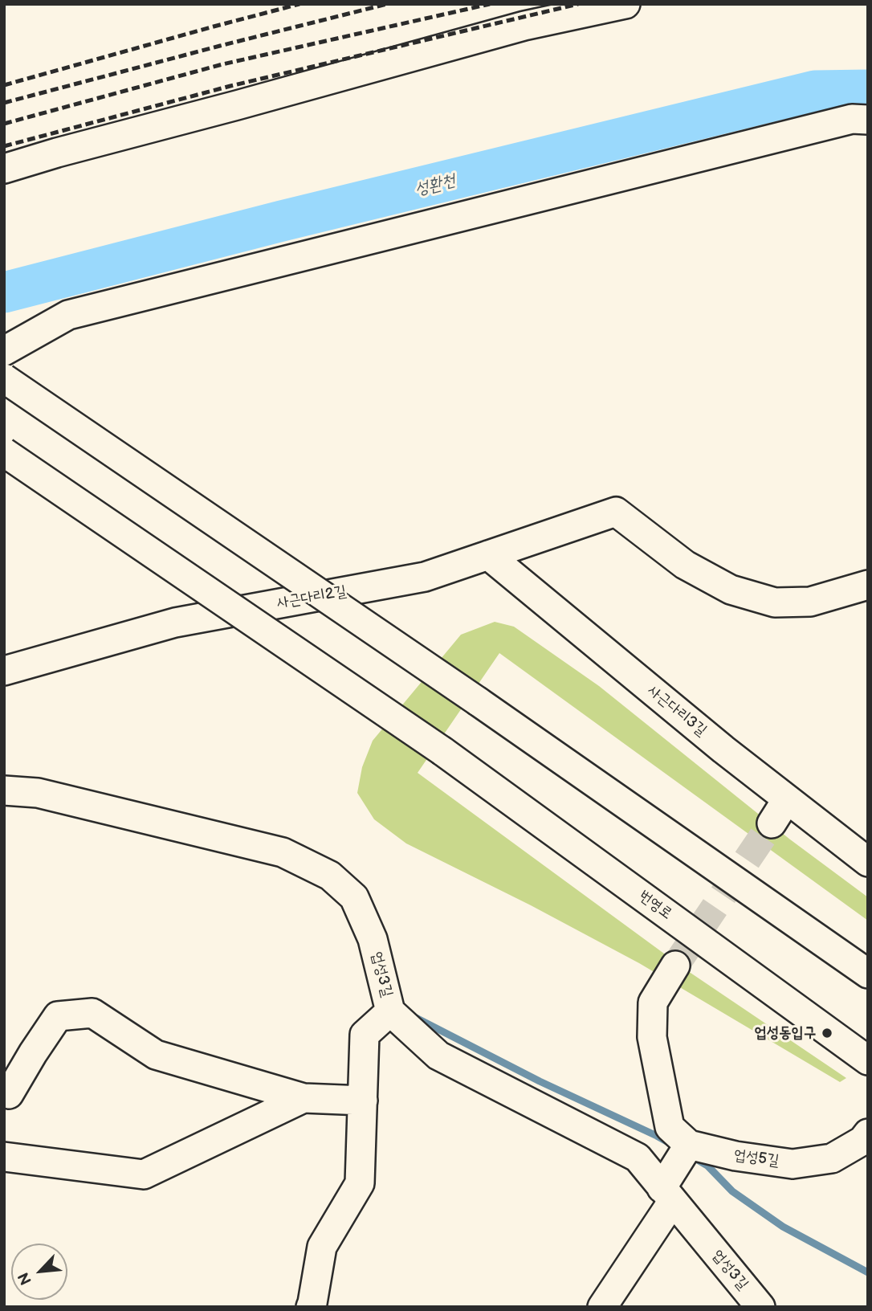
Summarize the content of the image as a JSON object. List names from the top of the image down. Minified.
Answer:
{"streets":{"street":["사근다리2길","사근다리3길","번영로","업성3길","업성5길"]},"crossings":[["사근다리2길","사근다리3길"]],"water":["성환천"],"places":["업성동입구"],"north":"bottom left"}
